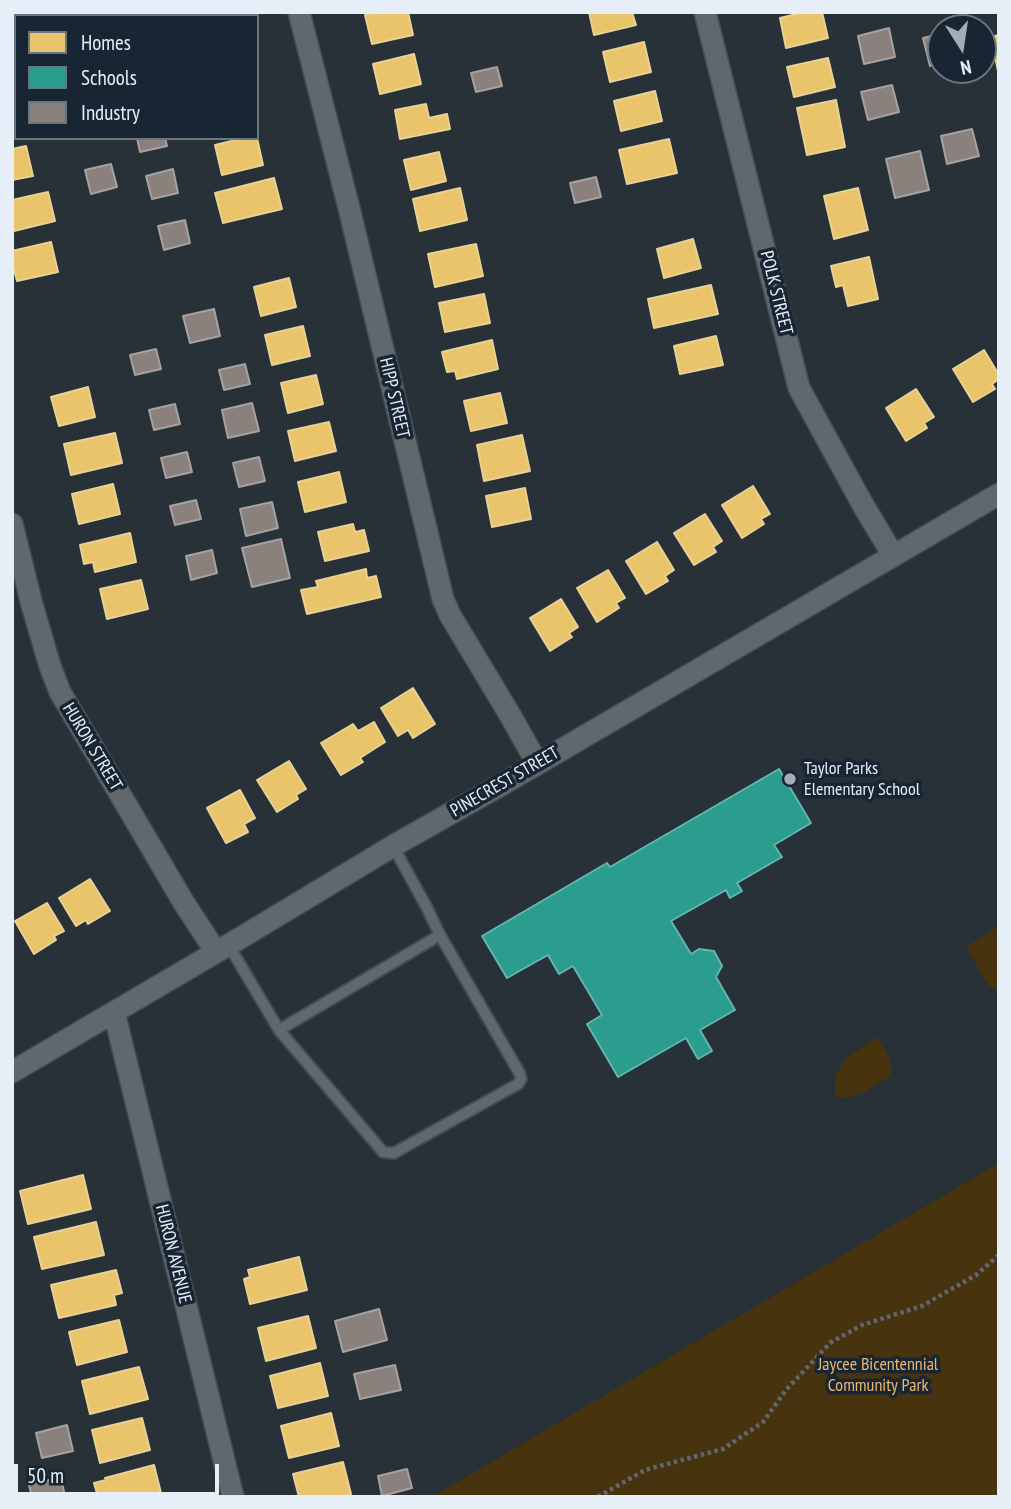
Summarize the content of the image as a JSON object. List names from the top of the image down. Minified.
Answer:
{"streets":{"street":["POLK STREET","HIPP STREET","HURON STREET","PINECREST STREET","HURON AVENUE"]},"crossings":[["POLK STREET","PINECREST STREET"],["HIPP STREET","PINECREST STREET"],["HURON STREET","PINECREST STREET"],["PINECREST STREET","HURON AVENUE"]],"parks":["Jaycee Bicentennial Community Park"],"places":["Taylor Parks Elementary School"],"legend":["Homes","Schools","Industry"],"scale_bar":"50 m","north":"bottom"}
